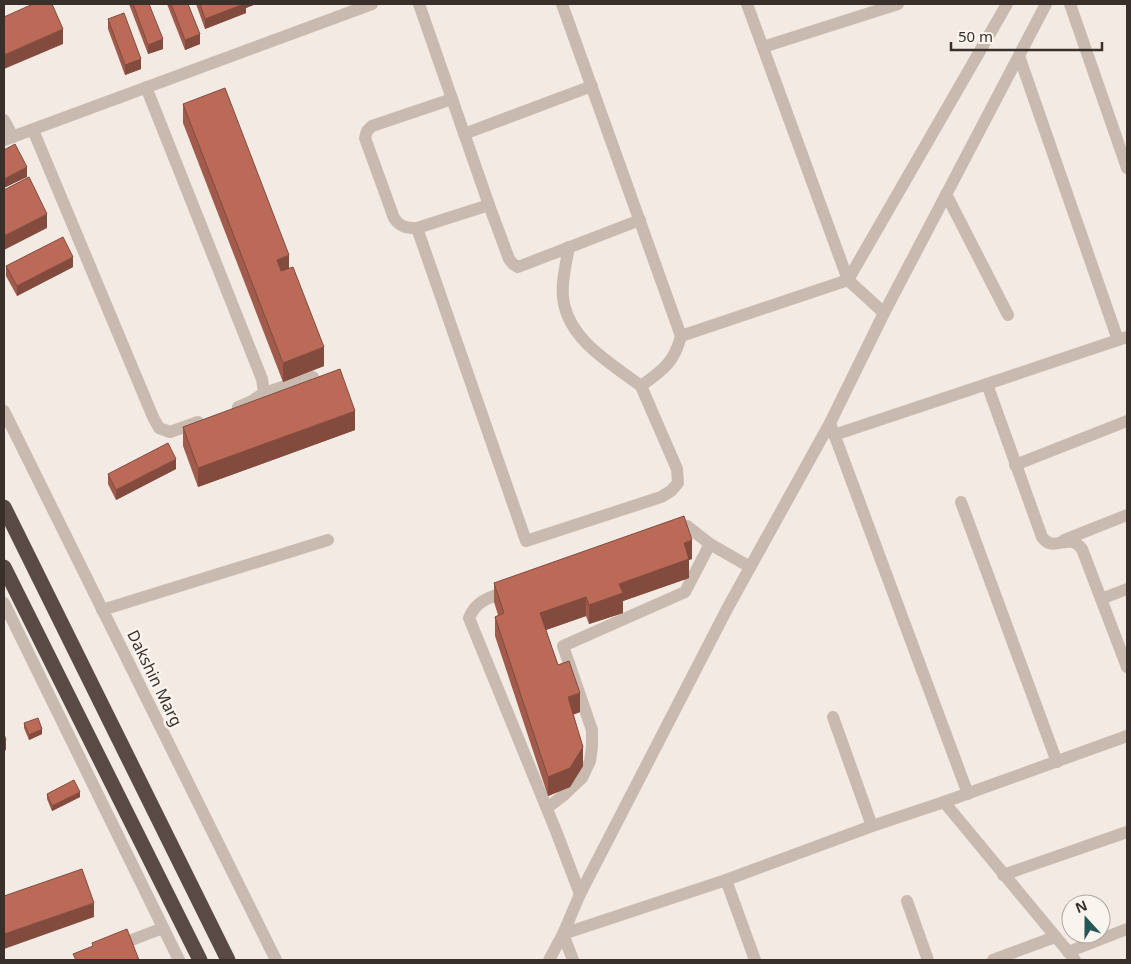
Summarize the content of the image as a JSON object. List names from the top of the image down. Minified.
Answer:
{"streets":{"street":["Dakshin Marg"]},"scale_bar":"50 m","north":"top"}
